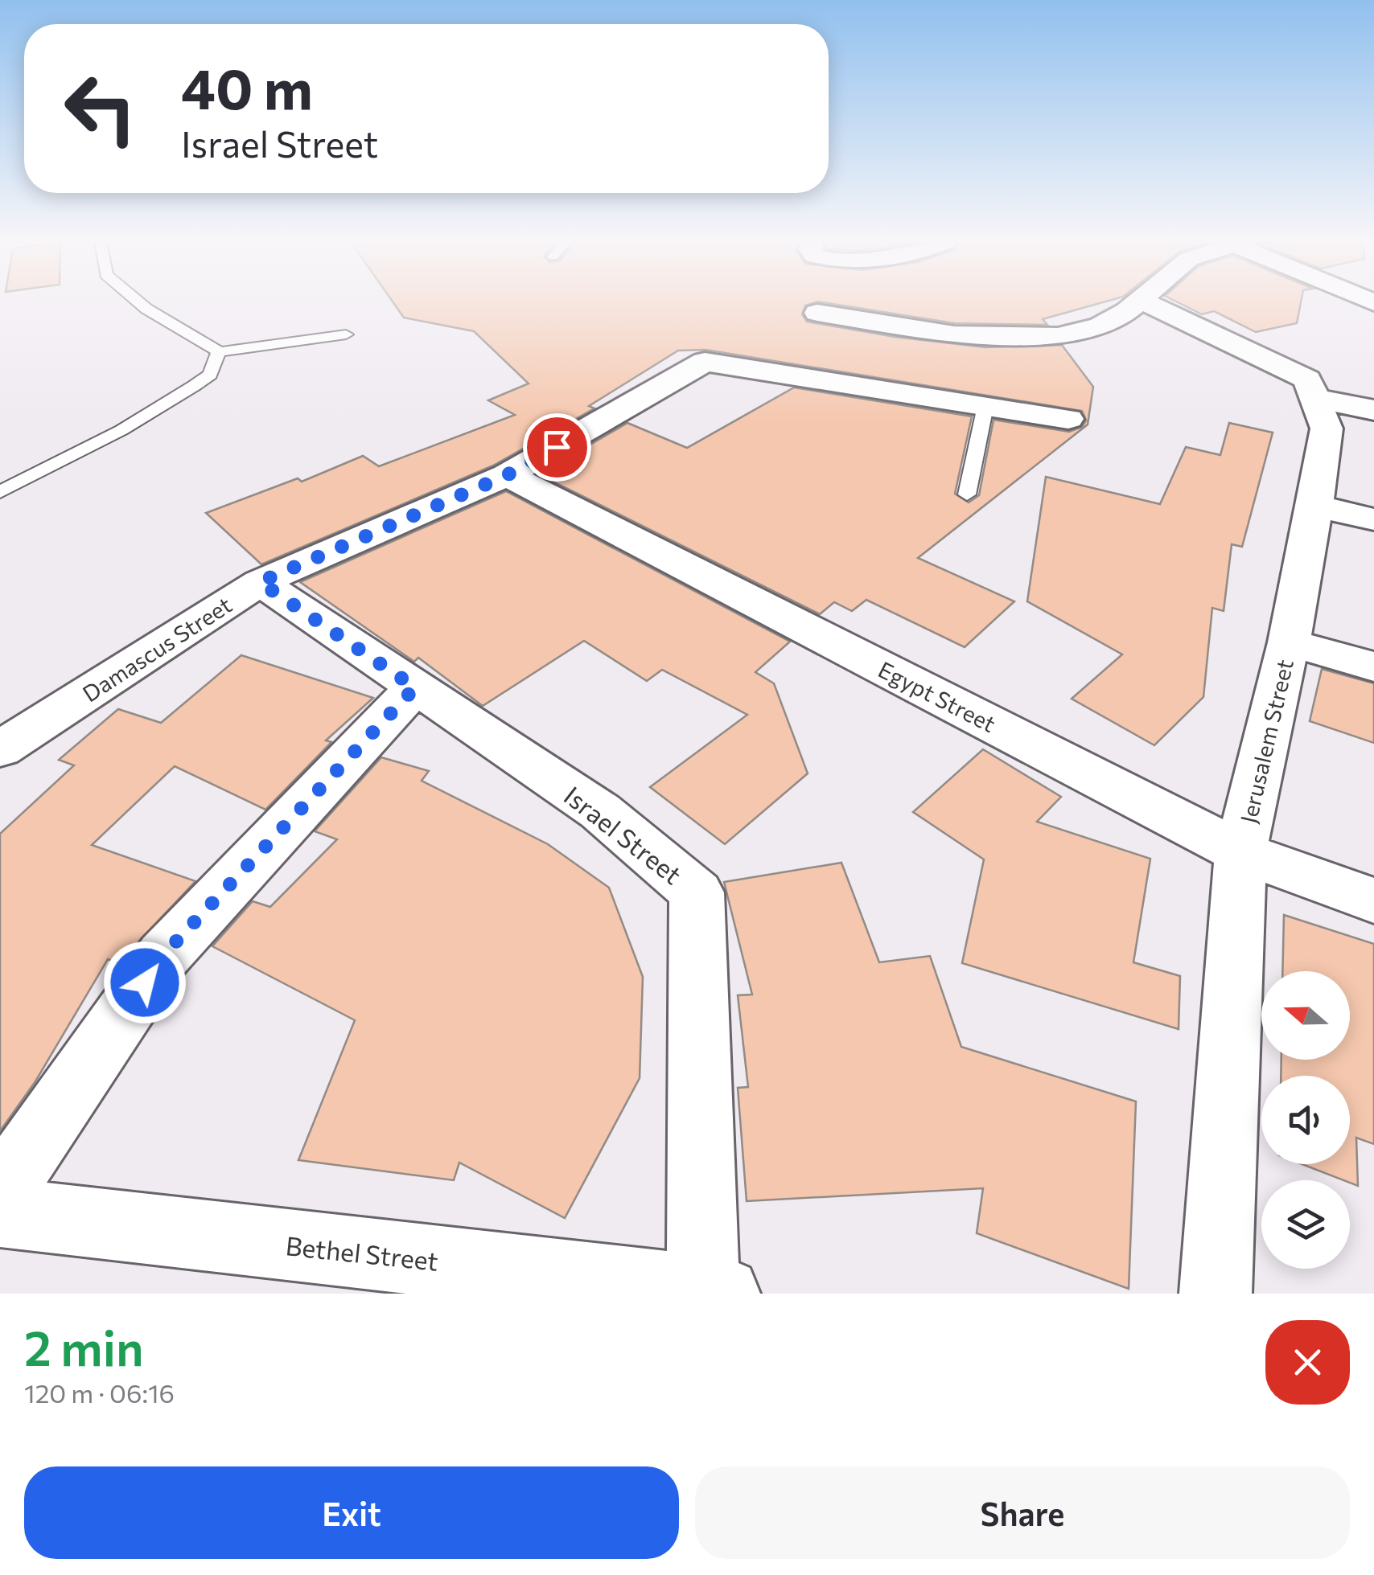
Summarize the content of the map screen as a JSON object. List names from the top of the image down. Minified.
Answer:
{"streets":{"street":["Damascus Street","Egypt Street","Jerusalem Street","Israel Street","Bethel Street"]},"crossings":[["Damascus Street","Egypt Street"],["Damascus Street","Israel Street"],["Egypt Street","Jerusalem Street"],["Israel Street","Bethel Street"]],"north":"left","page":{"turn":["40 m","Israel Street"],"heading":["2 min","120 m · 06:16"],"buttons":["Exit","Share"]}}
